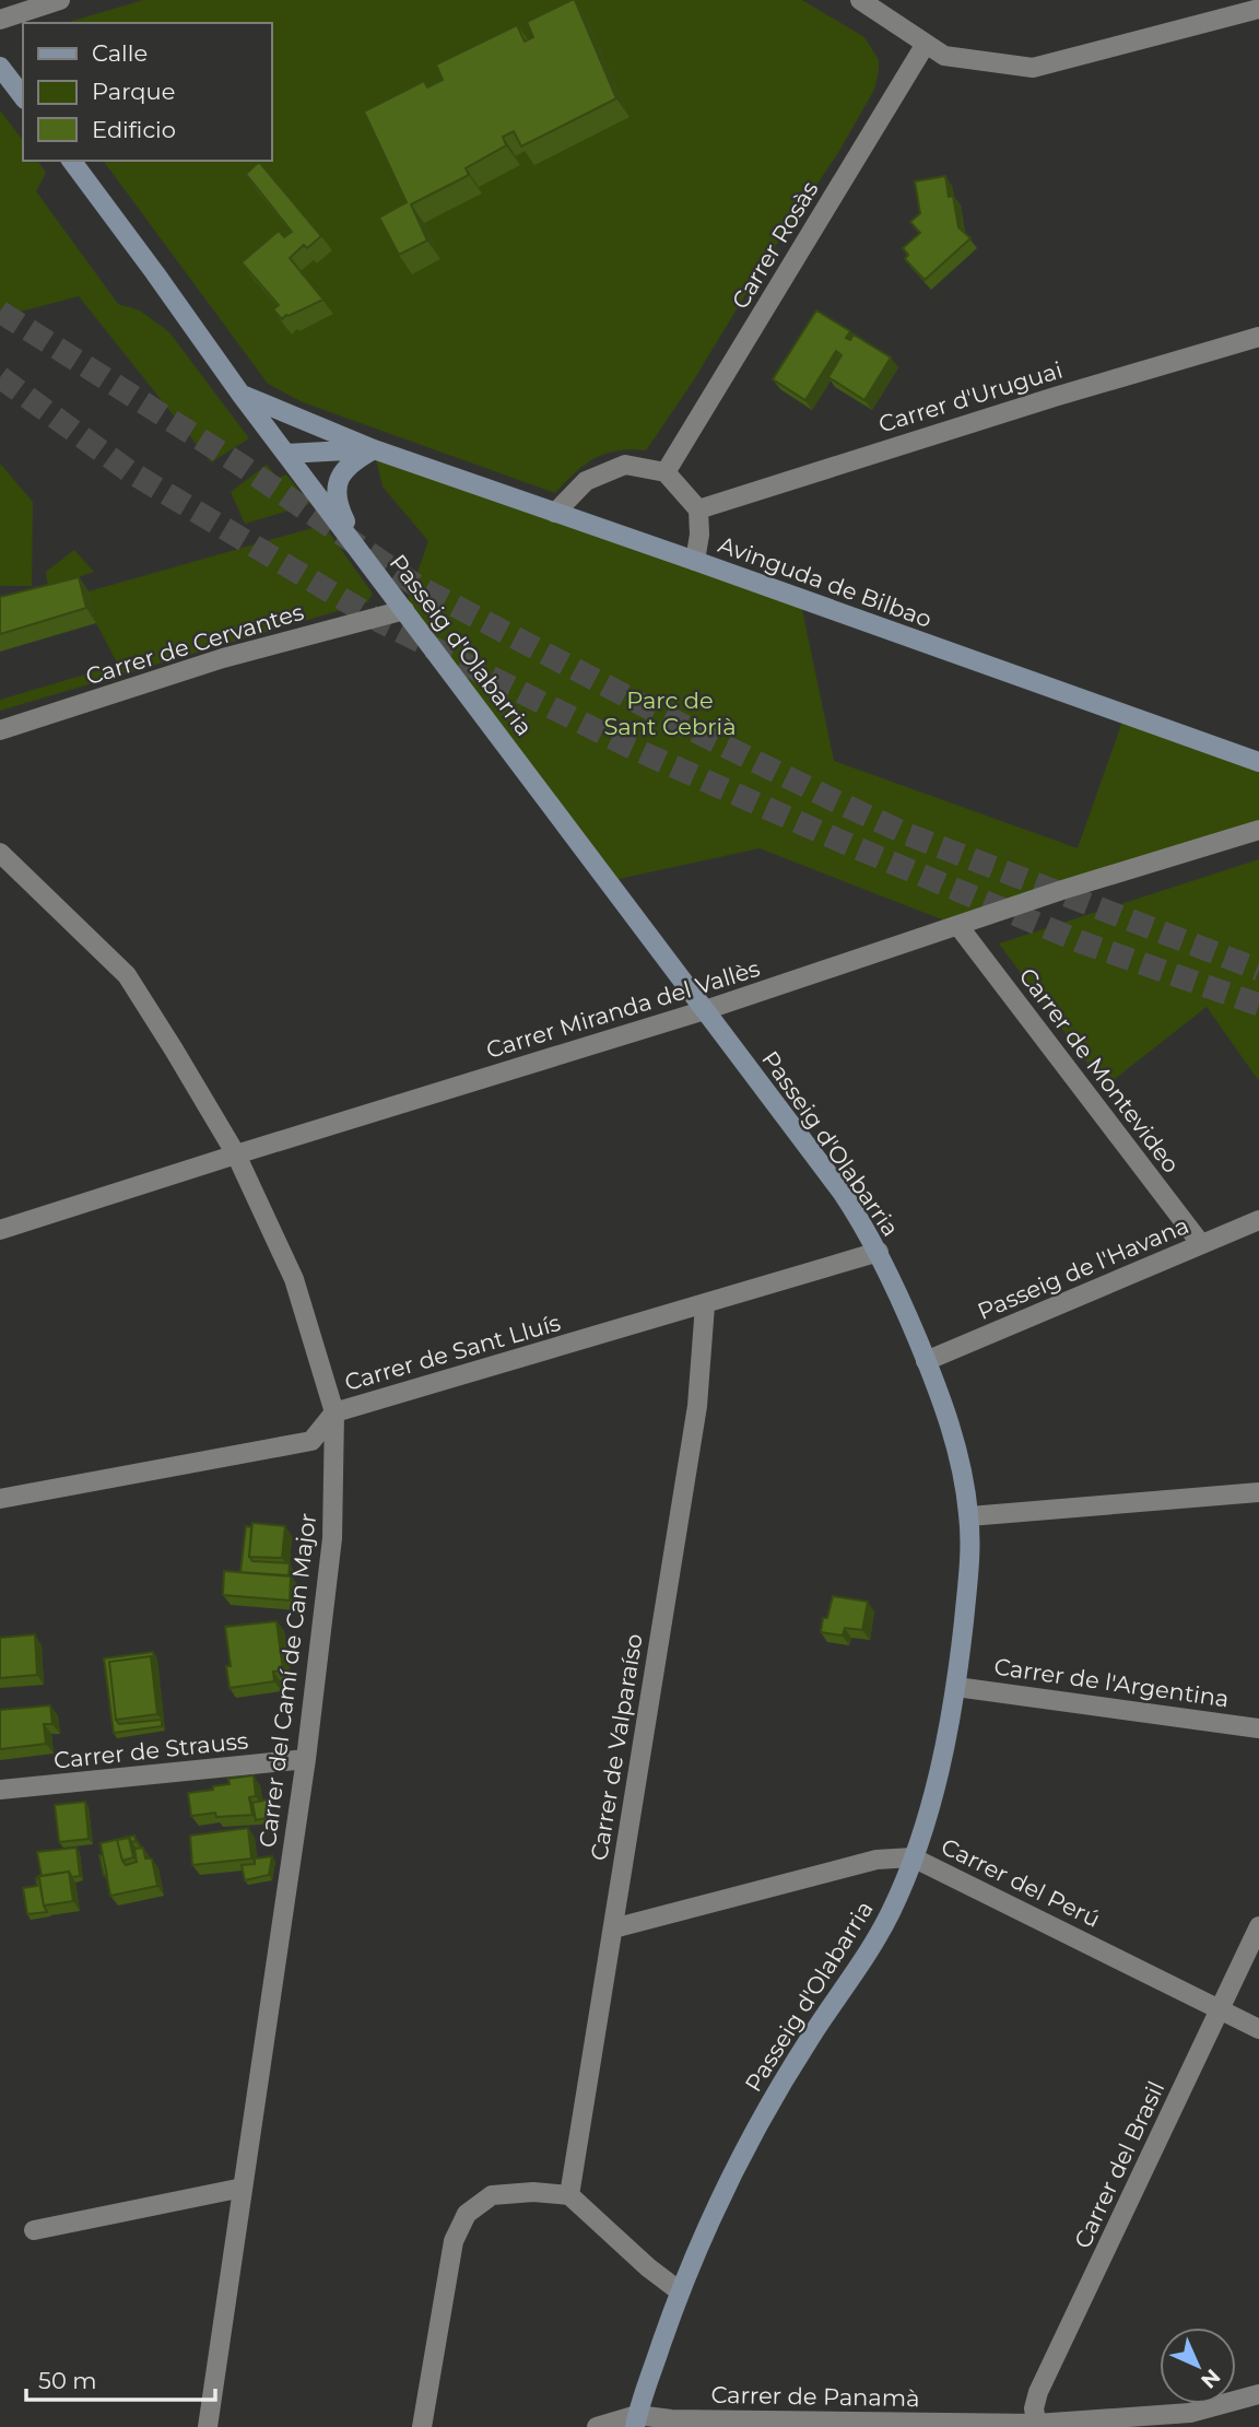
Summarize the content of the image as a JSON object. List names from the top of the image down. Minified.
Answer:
{"streets":{"main road":["Avinguda de Bilbao","Passeig d'Olabarria"],"street":["Carrer Rosàs","Carrer d'Uruguai","Carrer de Cervantes","Carrer Miranda del Vallès","Carrer de Montevideo","Passeig de l'Havana","Carrer de Sant Lluís","Carrer del Camí de Can Major","Carrer de l'Argentina","Carrer de Valparaíso","Carrer de Strauss","Carrer del Perú","Carrer del Brasil","Carrer de Panamà"]},"crossings":[["Avinguda de Bilbao","Passeig d'Olabarria"],["Carrer de Cervantes","Passeig d'Olabarria"],["Passeig d'Olabarria","Carrer Miranda del Vallès"],["Passeig d'Olabarria","Passeig de l'Havana"],["Passeig d'Olabarria","Carrer de Sant Lluís"],["Passeig d'Olabarria","Carrer de l'Argentina"],["Passeig d'Olabarria","Carrer del Perú"],["Passeig d'Olabarria","Carrer de Panamà"],["Carrer Miranda del Vallès","Carrer de Montevideo"],["Carrer Miranda del Vallès","Carrer del Camí de Can Major"],["Carrer de Montevideo","Passeig de l'Havana"],["Carrer de Sant Lluís","Carrer del Camí de Can Major"],["Carrer de Sant Lluís","Carrer de Valparaíso"],["Carrer del Camí de Can Major","Carrer de Strauss"],["Carrer de Valparaíso","Carrer del Perú"],["Carrer del Perú","Carrer del Brasil"],["Carrer del Brasil","Carrer de Panamà"]],"parks":["Parc de Sant Cebrià"],"legend":["Calle","Parque","Edificio"],"scale_bar":"50 m","north":"bottom right"}
